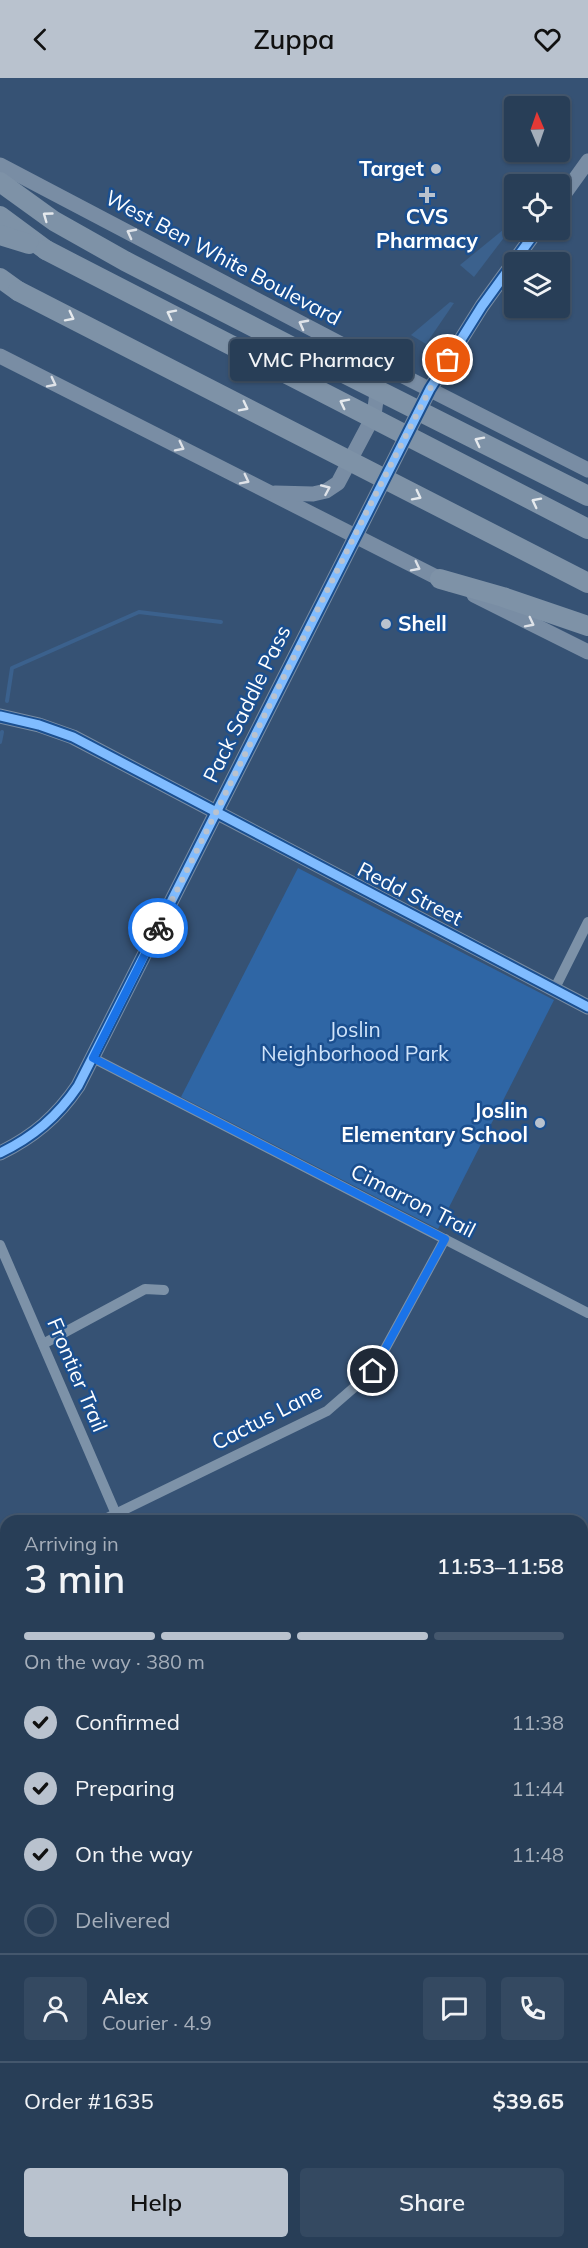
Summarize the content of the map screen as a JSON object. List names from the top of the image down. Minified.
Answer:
{"streets":{"street":["West Ben White Boulevard","Pack Saddle Pass","Redd Street","Cimarron Trail","Frontier Trail","Cactus Lane"]},"crossings":[["West Ben White Boulevard","Pack Saddle Pass"],["Pack Saddle Pass","Redd Street"],["Pack Saddle Pass","Cimarron Trail"],["Cimarron Trail","Cactus Lane"]],"one_way":["West Ben White Boulevard"],"parks":["Joslin Neighborhood Park"],"places":{"other":["Target","VMC Pharmacy","Shell","Joslin Elementary School"],"health":["CVS Pharmacy"]},"north":"top","page":{"header":"Zuppa","bubble":"VMC Pharmacy","heading":["3 min","Arriving in","11:53–11:58"],"panel":["Alex","Courier · 4.9","Order #1635","$39.65"],"bar":"On the way · 380 m","list":[["Confirmed","11:38"],["Preparing","11:44"],["On the way","11:48"],"Delivered"],"buttons":["Help","Share"]}}
